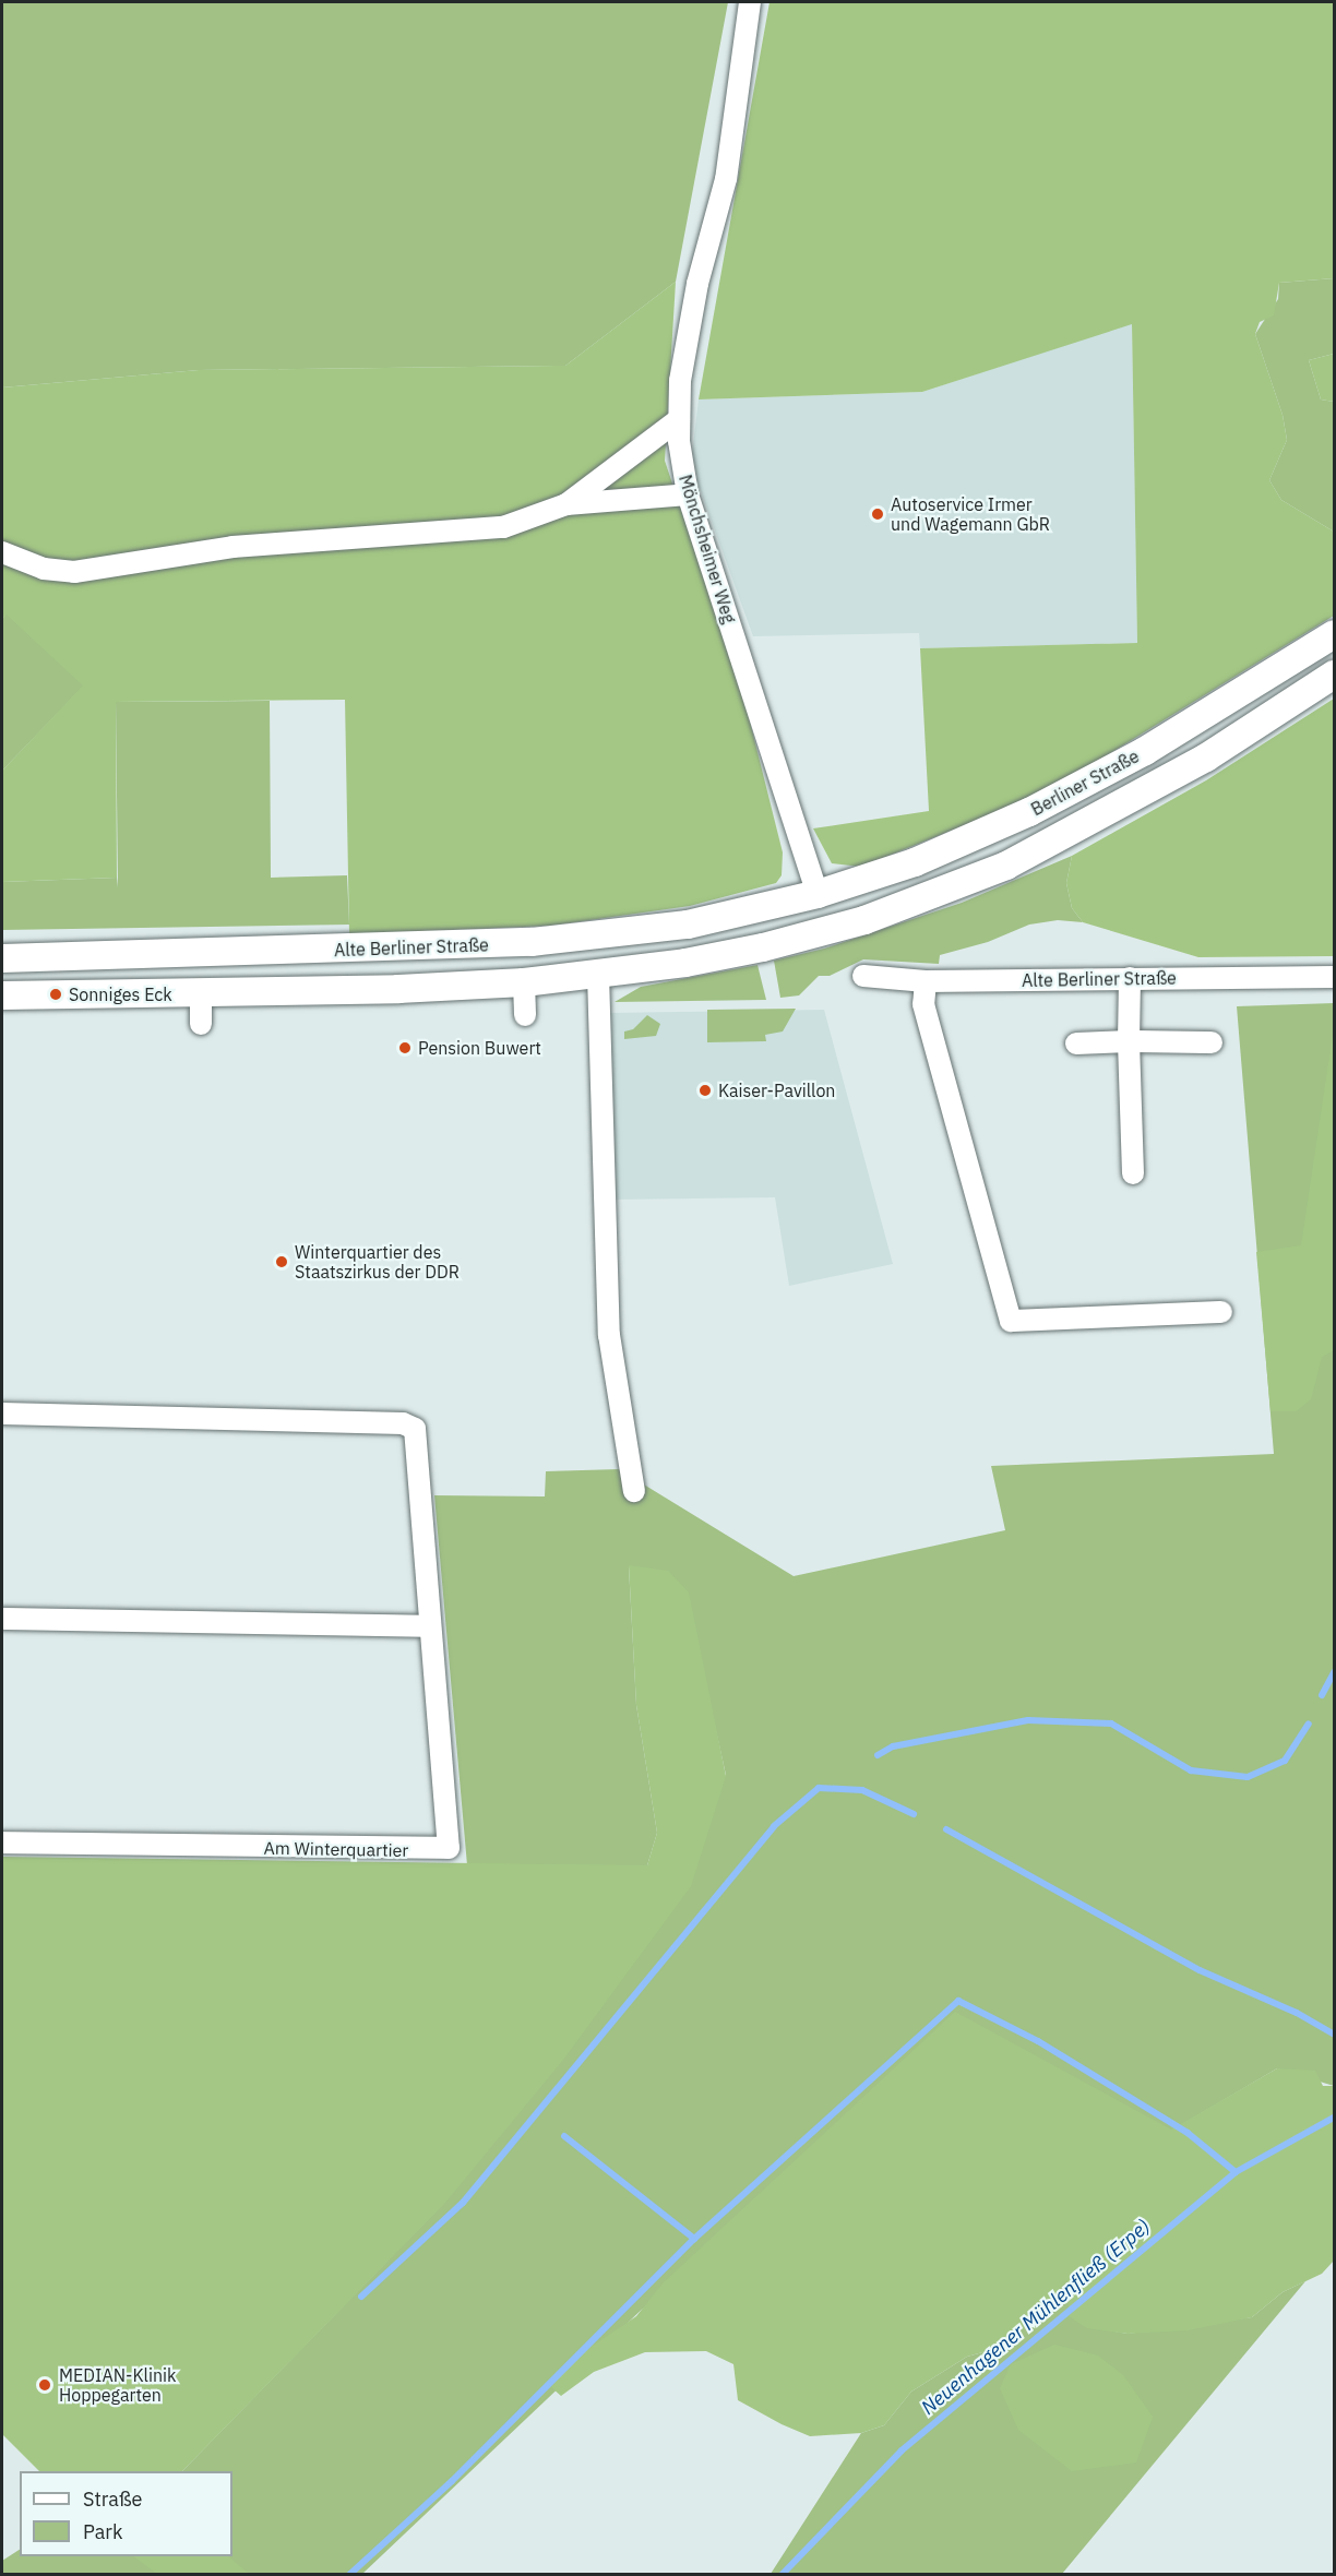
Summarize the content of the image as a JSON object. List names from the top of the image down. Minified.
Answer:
{"streets":{"main road":["Berliner Straße","Alte Berliner Straße"],"street":["Mönchsheimer Weg","Am Winterquartier"]},"crossings":[["Mönchsheimer Weg","Berliner Straße"],["Mönchsheimer Weg","Alte Berliner Straße"],["Berliner Straße","Alte Berliner Straße"]],"water":["Neuenhagener Mühlenfließ (Erpe)"],"places":["Autoservice Irmer und Wagemann GbR","Sonniges Eck","Pension Buwert","Kaiser-Pavillon","Winterquartier des Staatszirkus der DDR","MEDIAN-Klinik Hoppegarten"],"legend":["Straße","Park"]}
